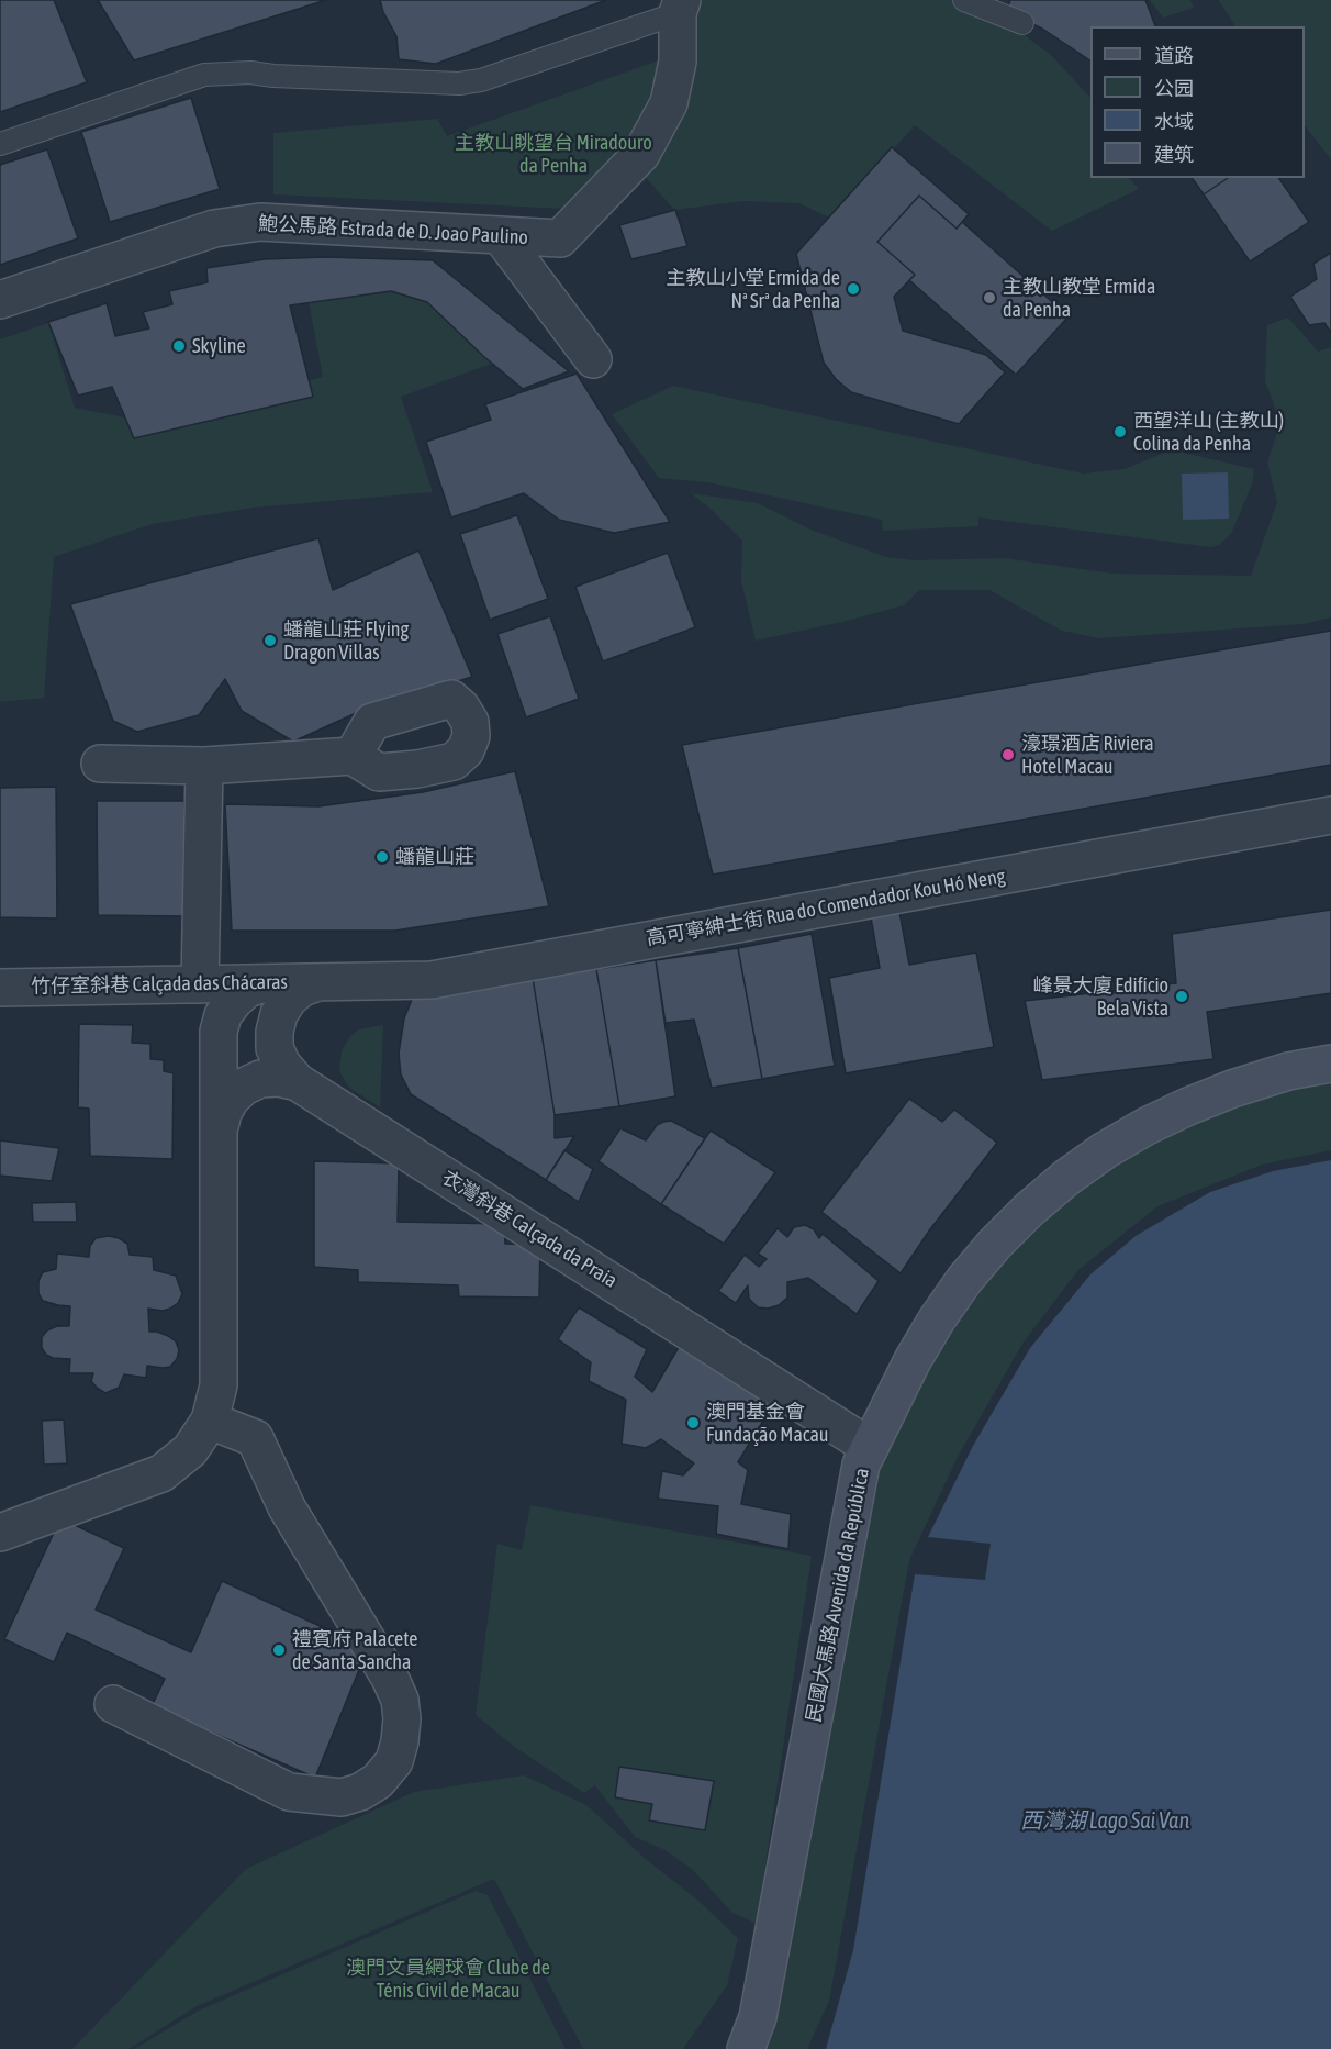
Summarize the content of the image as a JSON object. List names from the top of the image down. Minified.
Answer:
{"streets":{"street":["鮑公馬路 Estrada de D. Joao Paulino","高可寧紳士街 Rua do Comendador Kou Hó Neng","竹仔室斜巷 Calçada das Chácaras","衣灣斜巷 Calçada da Praia","民國大馬路 Avenida da República"]},"crossings":[["高可寧紳士街 Rua do Comendador Kou Hó Neng","竹仔室斜巷 Calçada das Chácaras"],["竹仔室斜巷 Calçada das Chácaras","衣灣斜巷 Calçada da Praia"],["衣灣斜巷 Calçada da Praia","民國大馬路 Avenida da República"]],"water":["西灣湖 Lago Sai Van"],"parks":["主教山眺望台 Miradouro da Penha","澳門文員網球會 Clube de Ténis Civil de Macau"],"places":["主教山小堂 Ermida de Nª Srª da Penha","主教山教堂 Ermida da Penha","Skyline","西望洋山 (主教山) Colina da Penha","蟠龍山莊 Flying Dragon Villas","濠璟酒店 Riviera Hotel Macau","蟠龍山莊","峰景大廈 Edifício Bela Vista","澳門基金會 Fundação Macau","禮賓府 Palacete de Santa Sancha"],"legend":["道路","公园","水域","建筑"]}
